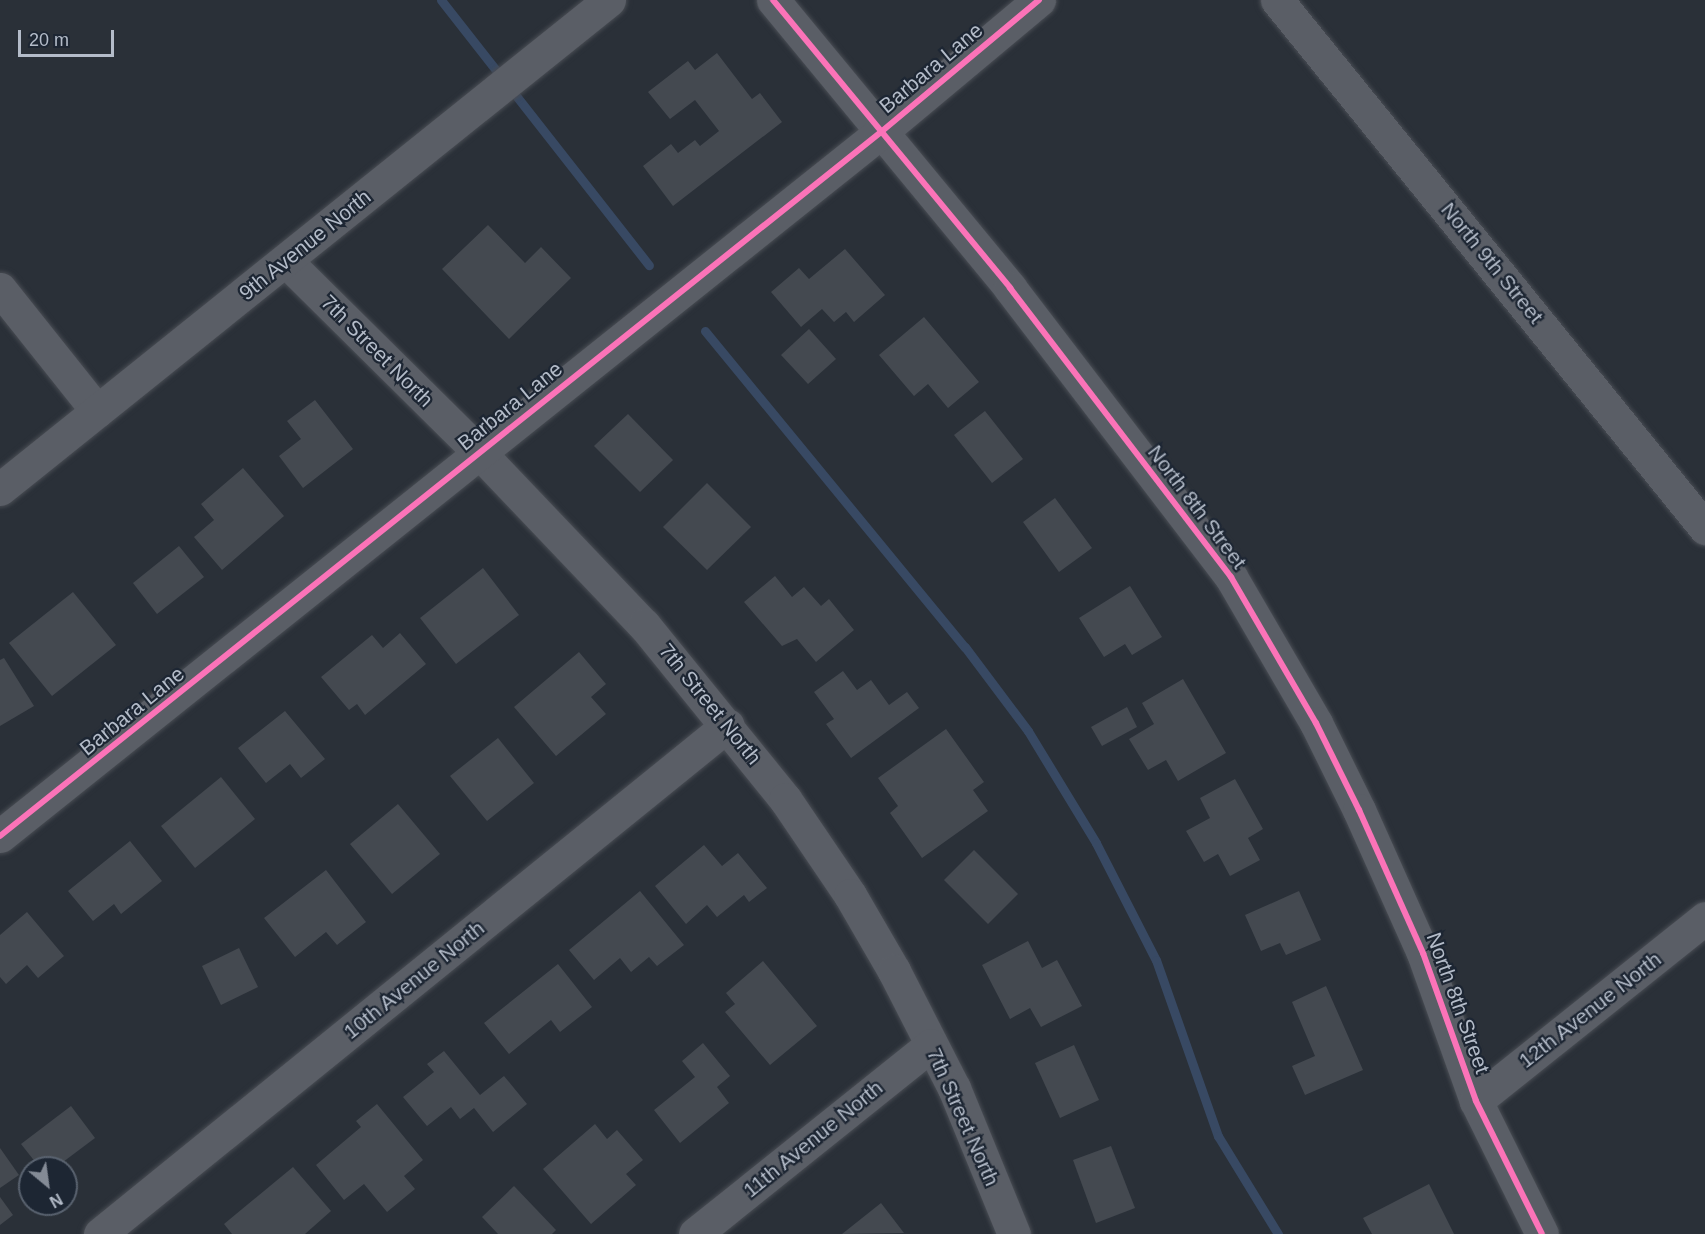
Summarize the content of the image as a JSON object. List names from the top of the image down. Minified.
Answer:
{"streets":{"street":["Barbara Lane","9th Avenue North","North 9th Street","7th Street North","North 8th Street","10th Avenue North","12th Avenue North","11th Avenue North"]},"crossings":[["Barbara Lane","7th Street North"],["Barbara Lane","North 8th Street"],["9th Avenue North","7th Street North"],["7th Street North","10th Avenue North"],["7th Street North","11th Avenue North"],["North 8th Street","12th Avenue North"]],"scale_bar":"20 m","north":"bottom right"}
